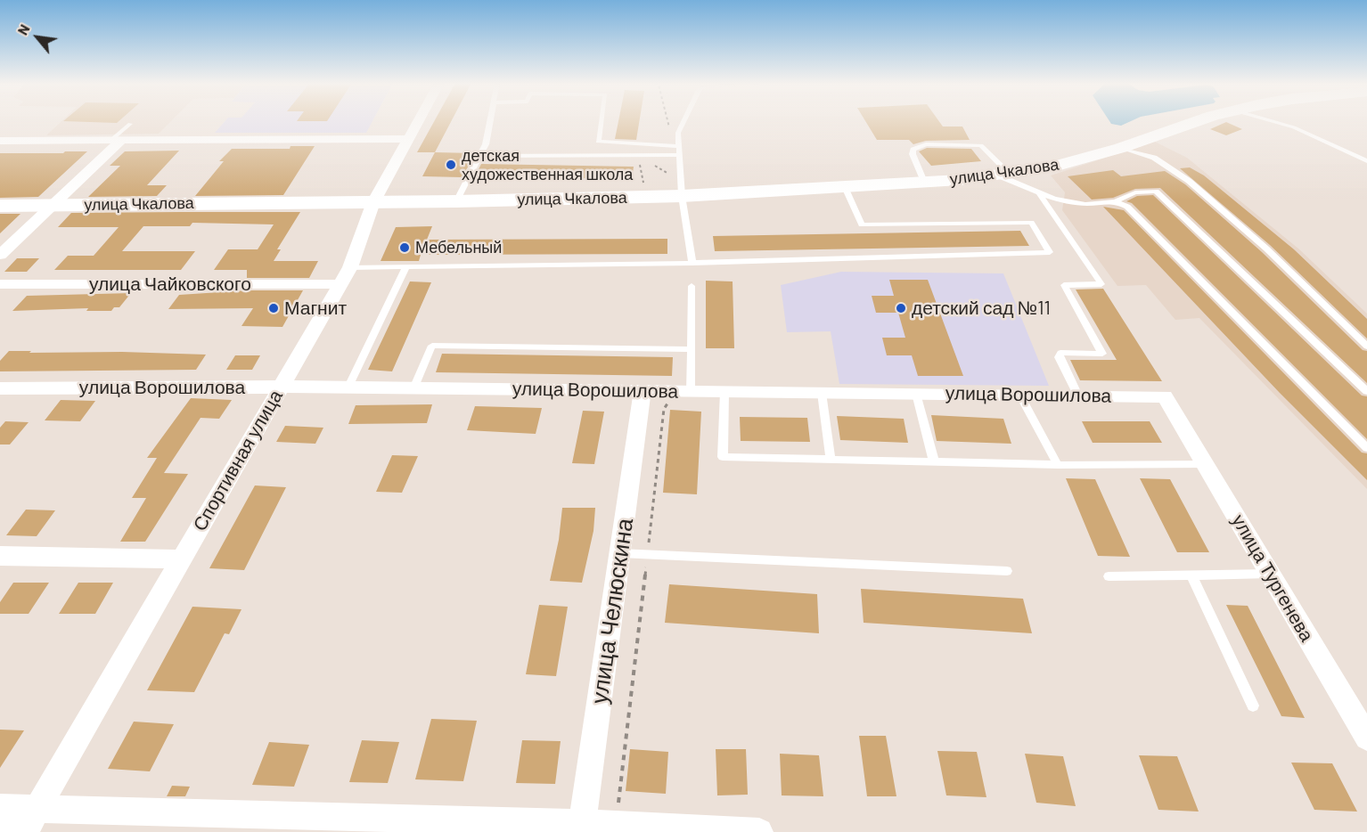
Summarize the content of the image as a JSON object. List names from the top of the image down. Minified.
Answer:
{"streets":{"street":["улица Чкалова","улица Чайковского","улица Ворошилова","Спортивная улица","улица Тургенева","улица Челюскина"]},"crossings":[["улица Чкалова","Спортивная улица"],["улица Чайковского","Спортивная улица"],["улица Ворошилова","Спортивная улица"],["улица Ворошилова","улица Тургенева"],["улица Ворошилова","улица Челюскина"]],"places":["детская художественная школа","Мебельный","Магнит","детский сад №11"],"north":"top left"}
